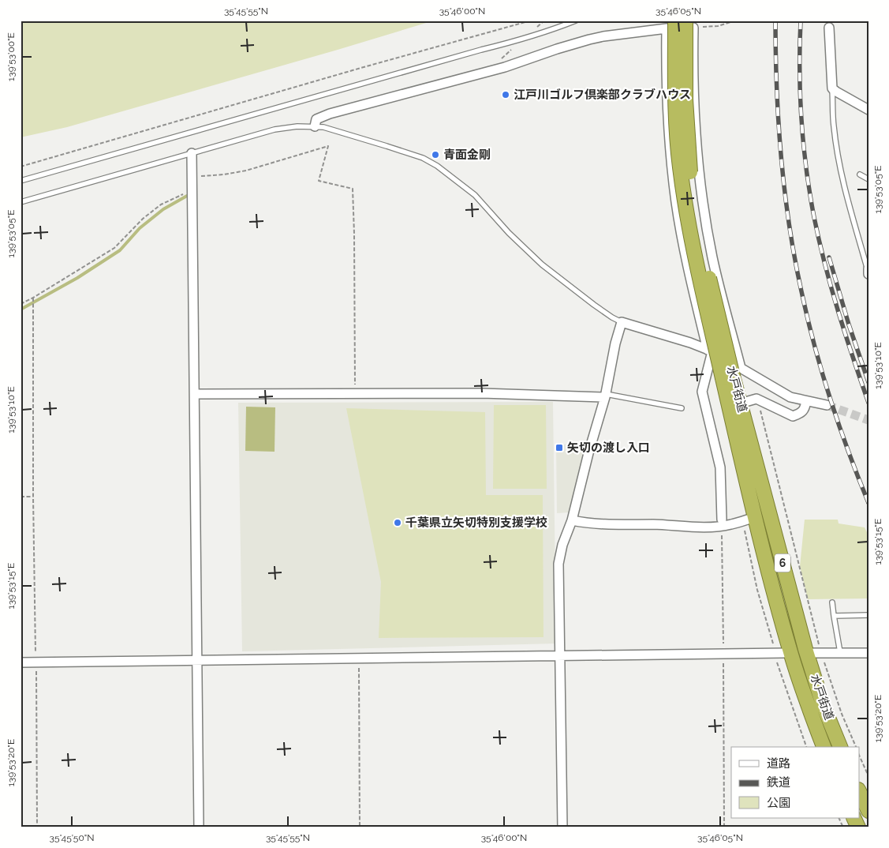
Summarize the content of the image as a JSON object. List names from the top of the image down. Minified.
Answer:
{"streets":{"highway":["水戸街道","6"]},"places":{"other":["江戸川ゴルフ倶楽部クラブハウス","青面金剛","千葉県立矢切特別支援学校"],"transit":["矢切の渡し入口"]},"legend":["道路","鉄道","公園"],"coordinates":["35°45'55\"N","35°46'00\"N","35°46'05\"N","139°53'00\"E","139°53'05\"E","139°53'10\"E","139°53'15\"E","139°53'20\"E","35°45'50\"N"]}
